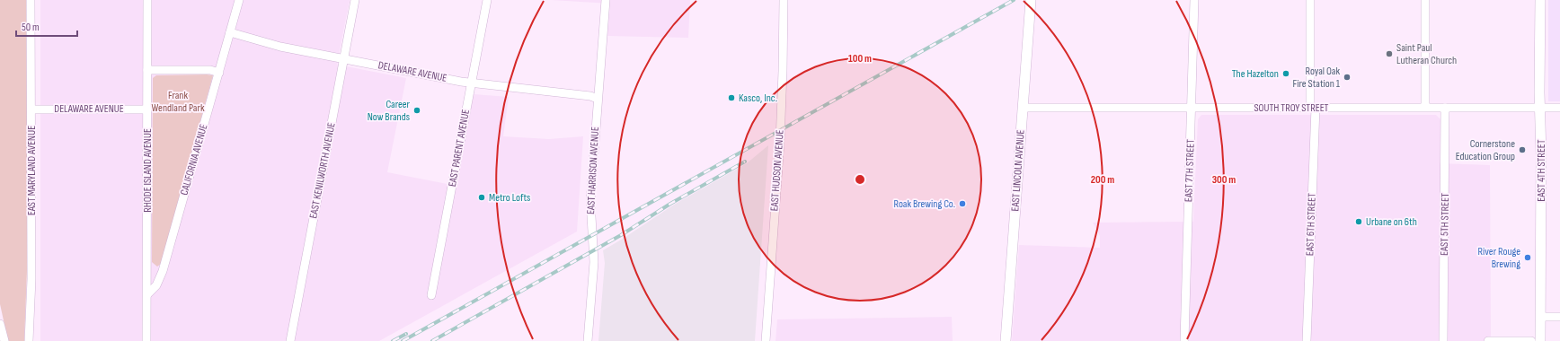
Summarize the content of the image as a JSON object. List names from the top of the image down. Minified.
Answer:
{"streets":{"street":["DELAWARE AVENUE","SOUTH TROY STREET","EAST PARENT AVENUE","CALIFORNIA AVENUE","EAST MARYLAND AVENUE","RHODE ISLAND AVENUE","EAST KENILWORTH AVENUE","EAST HARRISON AVENUE","EAST HUDSON AVENUE","EAST LINCOLN AVENUE","EAST 7TH STREET","EAST 4TH STREET","EAST 6TH STREET","EAST 5TH STREET"]},"crossings":[["DELAWARE AVENUE","EAST PARENT AVENUE"],["DELAWARE AVENUE","CALIFORNIA AVENUE"],["DELAWARE AVENUE","EAST MARYLAND AVENUE"],["DELAWARE AVENUE","RHODE ISLAND AVENUE"],["DELAWARE AVENUE","EAST KENILWORTH AVENUE"],["DELAWARE AVENUE","EAST HARRISON AVENUE"],["SOUTH TROY STREET","EAST LINCOLN AVENUE"],["SOUTH TROY STREET","EAST 7TH STREET"],["SOUTH TROY STREET","EAST 4TH STREET"],["SOUTH TROY STREET","EAST 6TH STREET"],["SOUTH TROY STREET","EAST 5TH STREET"],["CALIFORNIA AVENUE","RHODE ISLAND AVENUE"]],"parks":["Frank Wendland Park"],"places":["Saint Paul Lutheran Church","The Hazelton","Royal Oak Fire Station 1","Kasco, Inc.","Career Now Brands","Cornerstone Education Group","Metro Lofts","Roak Brewing Co.","Urbane on 6th","River Rouge Brewing"],"scale_bar":"50 m","rings":["100 m","200 m","300 m"]}
